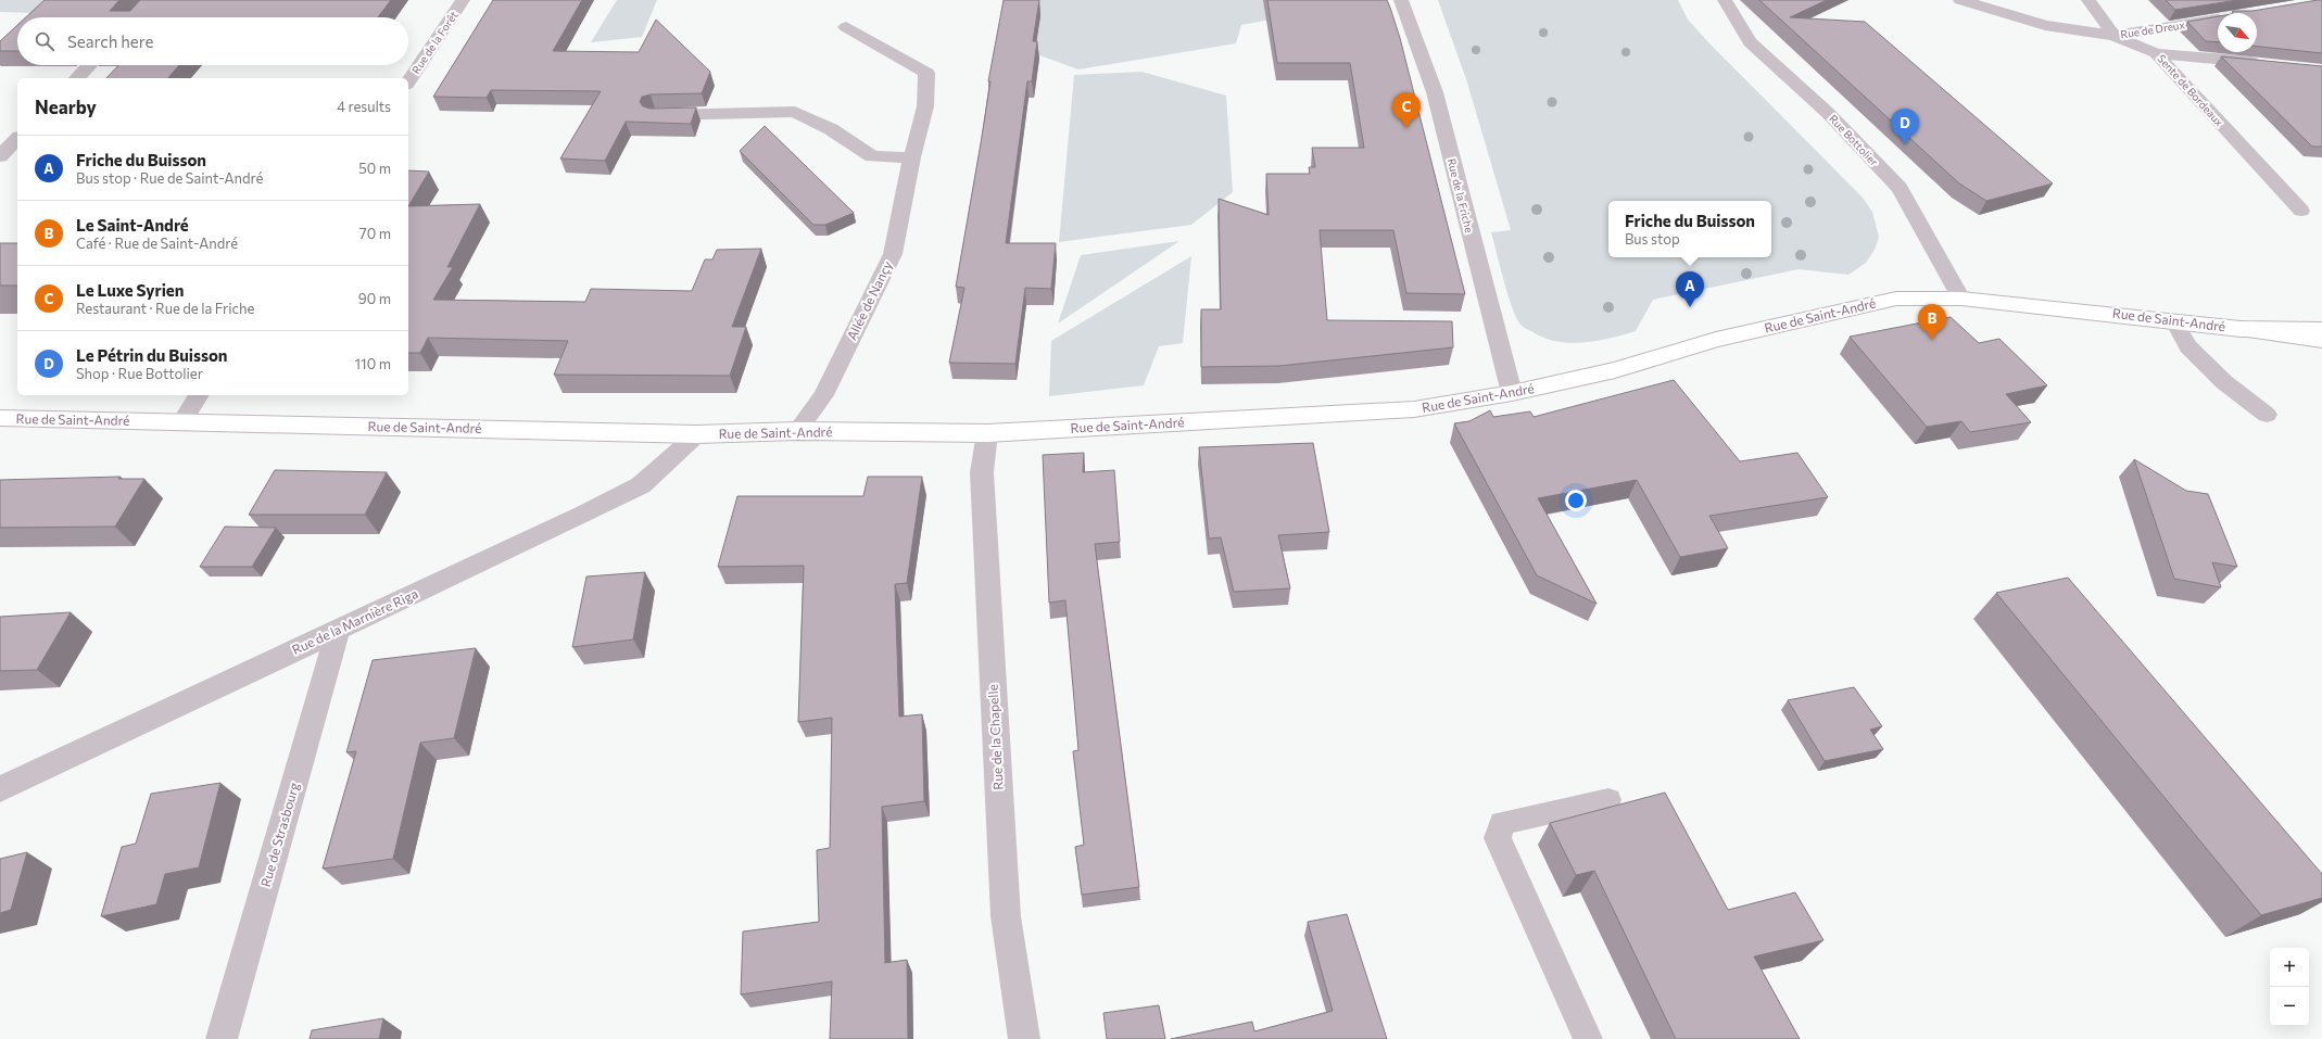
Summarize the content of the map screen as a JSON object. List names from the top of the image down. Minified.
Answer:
{"streets":{"main road":["Rue de Saint-André"],"street":["Rue de Dreux","Rue de la Forêt","Sente de Bordeaux","Rue Bottolier","Rue de la Friche","Allée de Nançy","Rue de la Marnière Riga","Rue de la Chapelle","Rue de Strasbourg"]},"crossings":[["Rue Bottolier","Rue de Saint-André"],["Rue de la Friche","Rue de Saint-André"],["Allée de Nançy","Rue de Saint-André"],["Rue de Saint-André","Rue de la Marnière Riga"],["Rue de Saint-André","Rue de la Chapelle"],["Rue de la Marnière Riga","Rue de Strasbourg"]],"north":"bottom right","page":{"search":"Search here","heading":["Nearby","4 results"],"pins":["C","D","A","B"],"list":[{"mark":"A","name":"Friche du Buisson","note":"Bus stop · Rue de Saint-André","value":"50 m"},{"mark":"B","name":"Le Saint-André","note":"Café · Rue de Saint-André","value":"70 m"},{"mark":"C","name":"Le Luxe Syrien","note":"Restaurant · Rue de la Friche","value":"90 m"},{"mark":"D","name":"Le Pétrin du Buisson","note":"Shop · Rue Bottolier","value":"110 m"}],"popup":["Friche du Buisson","Bus stop"],"map_buttons":["+","−"]}}
